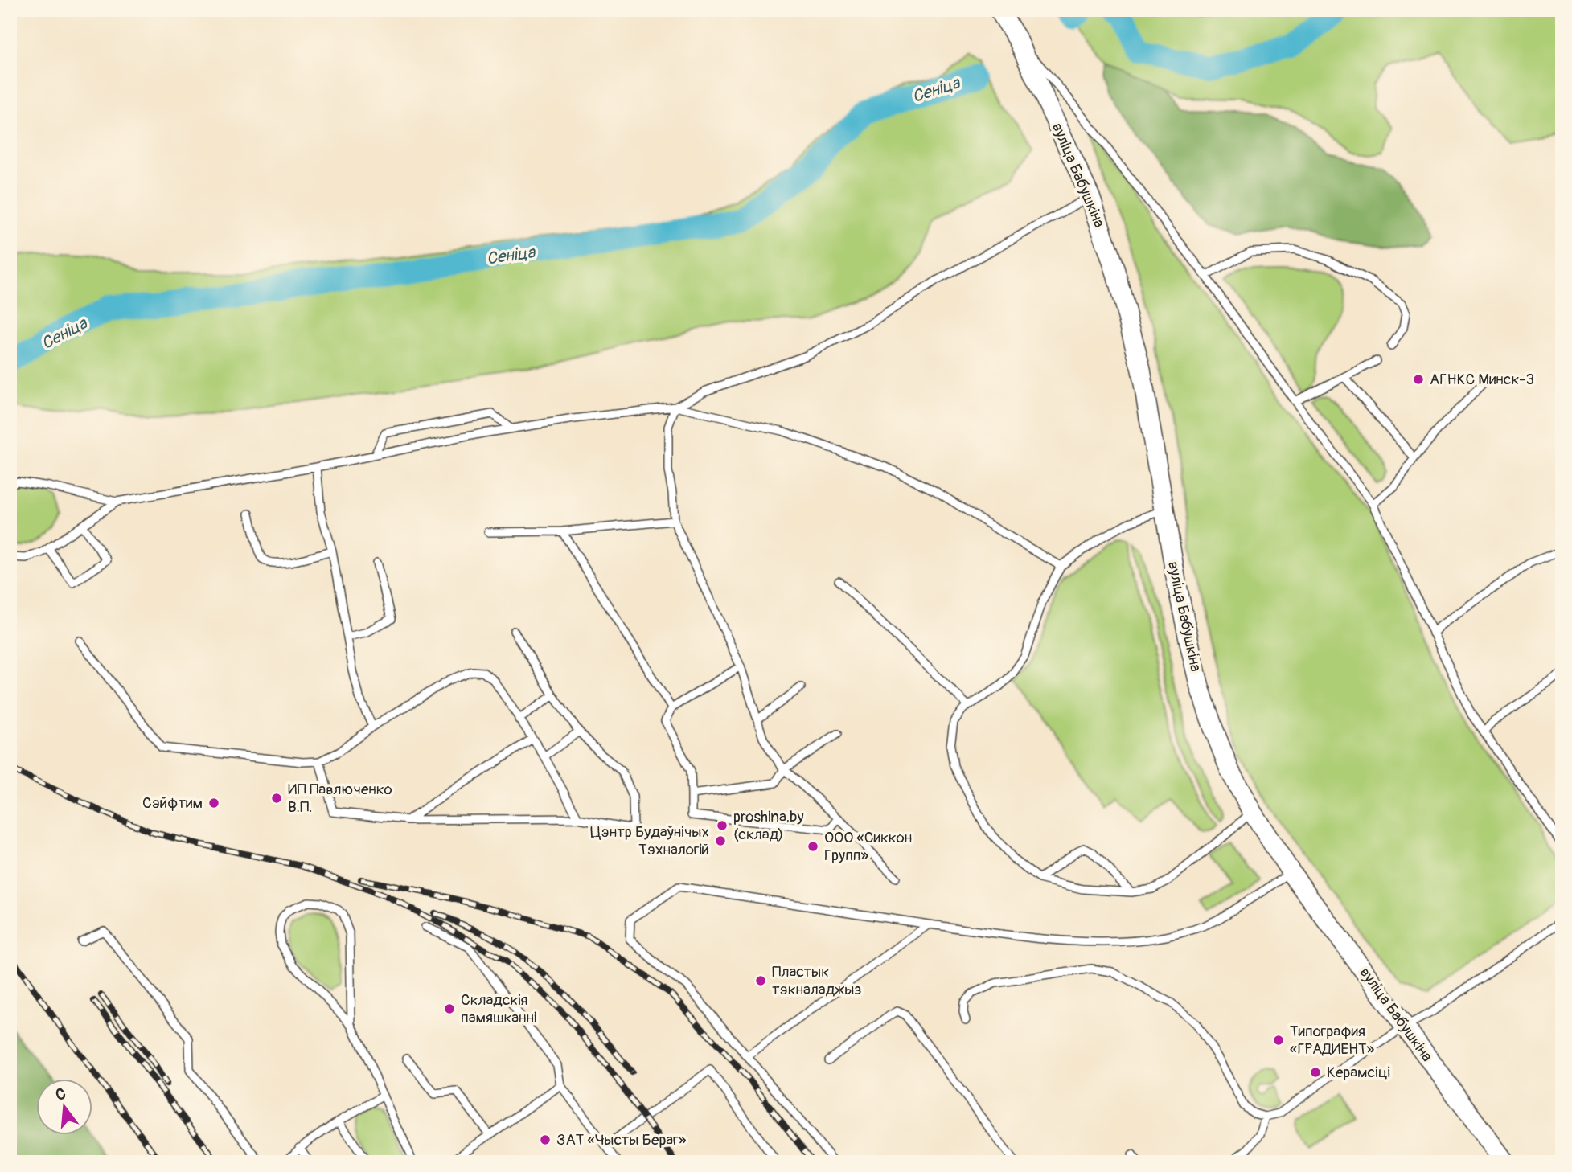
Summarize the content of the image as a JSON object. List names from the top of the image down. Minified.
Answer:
{"streets":{"street":["вуліца Бабушкіна"]},"water":["Сеніца"],"places":["АГНКС Минск-3","ИП Павлюченко В.П.","Сэйфтим","рroshina.by (склад)","Цэнтр Будаўнічых Тэхналогій","ООО «Сиккон Групп»","Пластык тэкналаджыз","Складскія памяшканні","Типография «ГРАДИЕНТ»","Керамсіці","ЗАТ «Чысты Бераг»"],"north":"top"}
